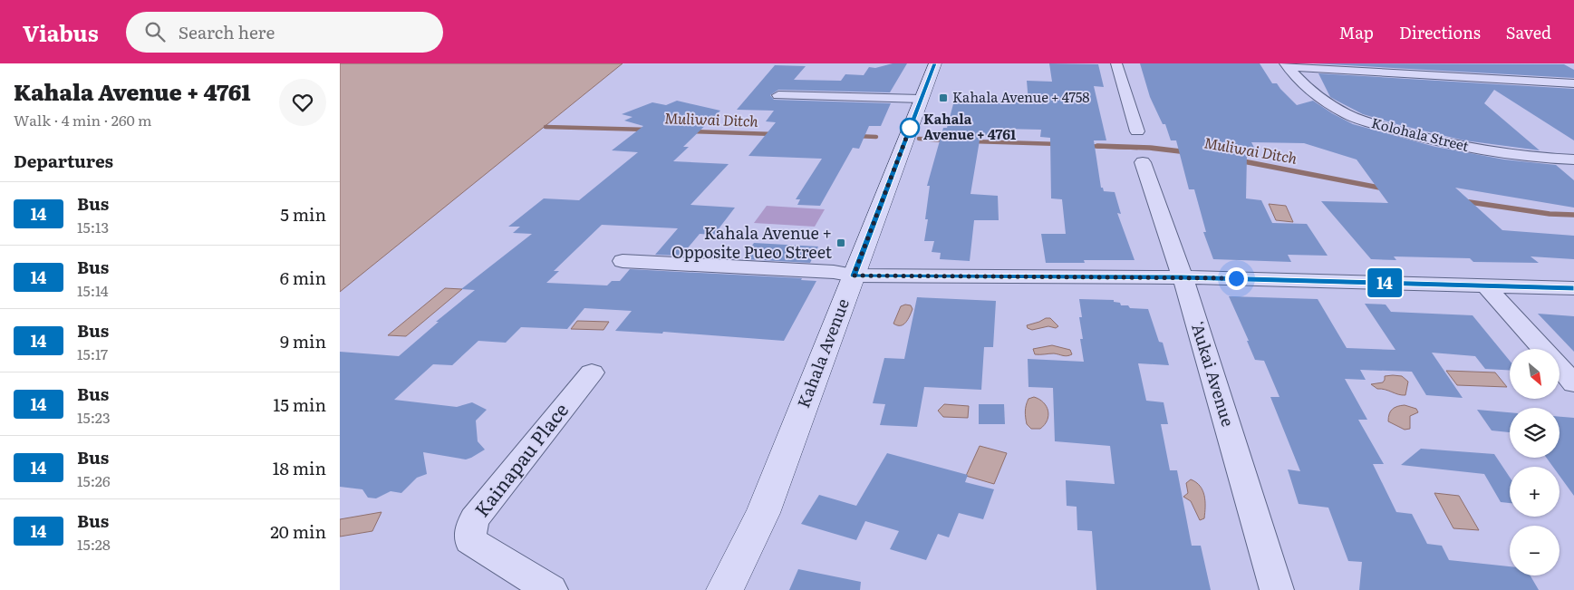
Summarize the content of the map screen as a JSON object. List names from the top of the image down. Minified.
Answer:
{"streets":{"street":["Kolohala Street","Kahala Avenue","ʻAukai Avenue","Kainapau Place"]},"water":["Muliwai Ditch"],"places":{"transit":["Kahala Avenue + 4758","Kahala Avenue + Opposite Pueo Street"],"other":["Kahala Avenue + 4761"]},"lines":["bus line 14"],"north":"bottom right","page":{"header":"Viabus","search":"Search here","nav":["Map","Directions","Saved"],"heading":[["Kahala Avenue + 4761","Walk · 4 min · 260 m"],"Departures"],"on_map":"14","list":[{"mark":"14","name":"Bus","note":"15:13","value":"5 min"},{"mark":"14","name":"Bus","note":"15:14","value":"6 min"},{"mark":"14","name":"Bus","note":"15:17","value":"9 min"},{"mark":"14","name":"Bus","note":"15:23","value":"15 min"},{"mark":"14","name":"Bus","note":"15:26","value":"18 min"},{"mark":"14","name":"Bus","note":"15:28","value":"20 min"}],"map_buttons":["+","−"]}}
